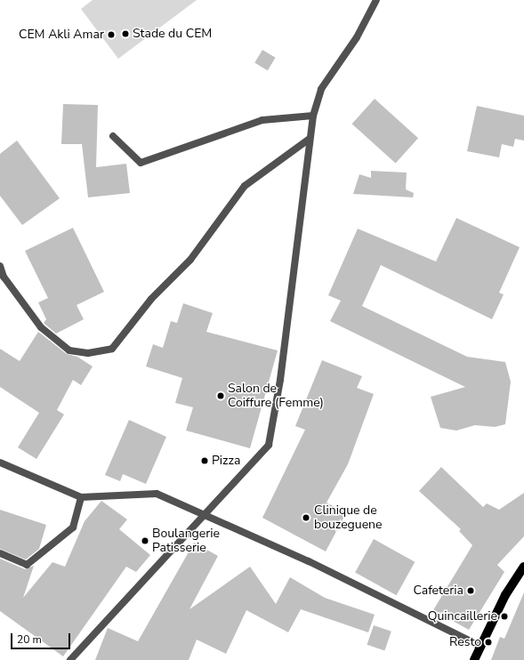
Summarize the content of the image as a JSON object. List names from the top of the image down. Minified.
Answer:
{"places":["Stade du CEM","CEM Akli Amar","Salon de Coiffure (Femme)","Pizza","Clinique de bouzeguene","Boulangerie Patisserie","Cafeteria","Quincaillerie","Resto"],"scale_bar":"20 m"}
